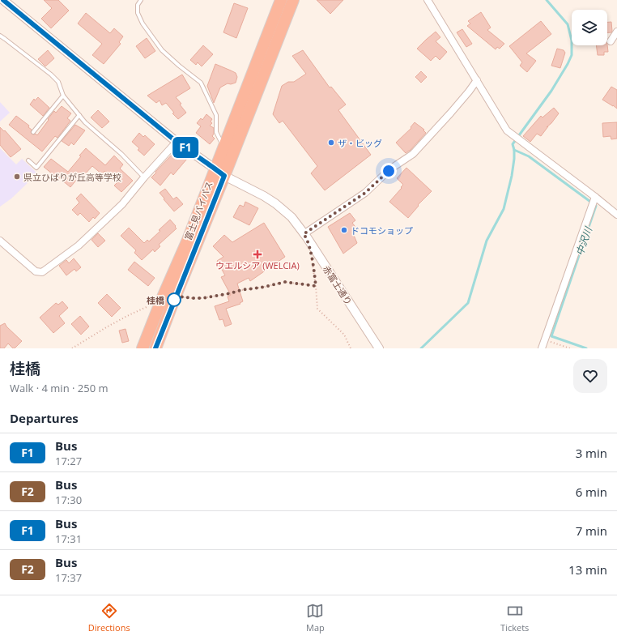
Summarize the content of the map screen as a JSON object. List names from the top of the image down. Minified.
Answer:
{"streets":{"highway":["富士見バイパス"],"street":["赤富士通り"]},"crossings":[["富士見バイパス","赤富士通り"]],"water":["中沢川"],"places":{"other":["ザ・ビッグ","県立ひばりが丘高等学校","ドコモショップ","桂橋"],"health":["ウエルシア (WELCIA)"]},"lines":["bus line F1"],"page":{"on_map":"F1","heading":[["桂橋","Walk · 4 min · 250 m"],"Departures"],"list":[{"mark":"F1","name":"Bus","note":"17:27","value":"3 min"},{"mark":"F2","name":"Bus","note":"17:30","value":"6 min"},{"mark":"F1","name":"Bus","note":"17:31","value":"7 min"},{"mark":"F2","name":"Bus","note":"17:37","value":"13 min"}],"tabs":["Directions","Map","Tickets"]}}
